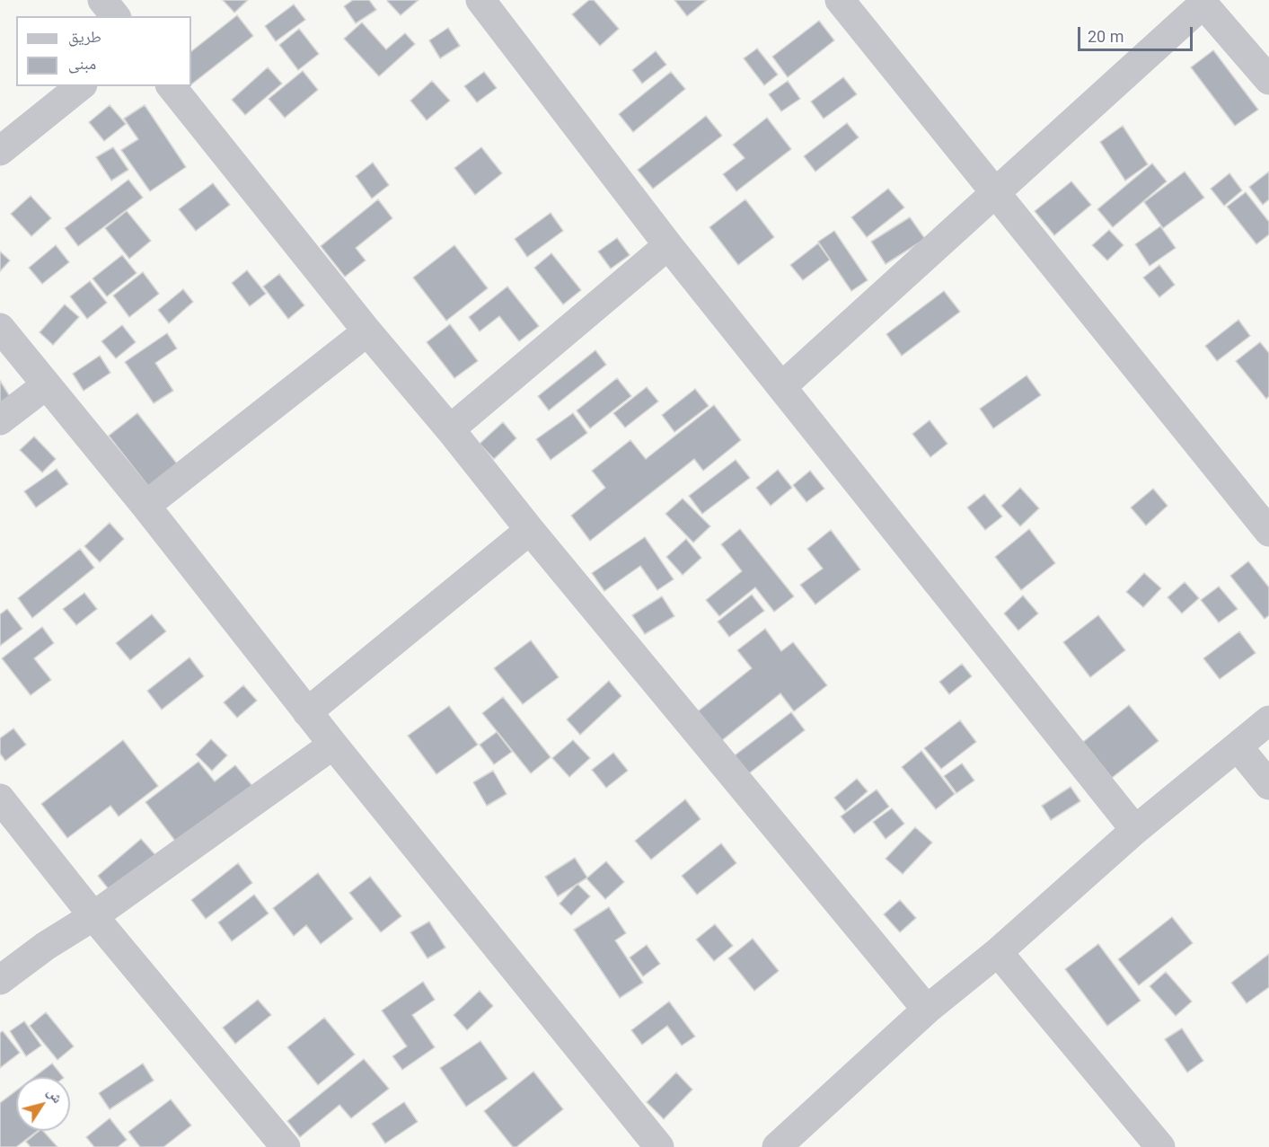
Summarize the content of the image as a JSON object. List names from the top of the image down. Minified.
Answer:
{"legend":["طريق","مبنى"],"scale_bar":"20 m","north":"top right"}
